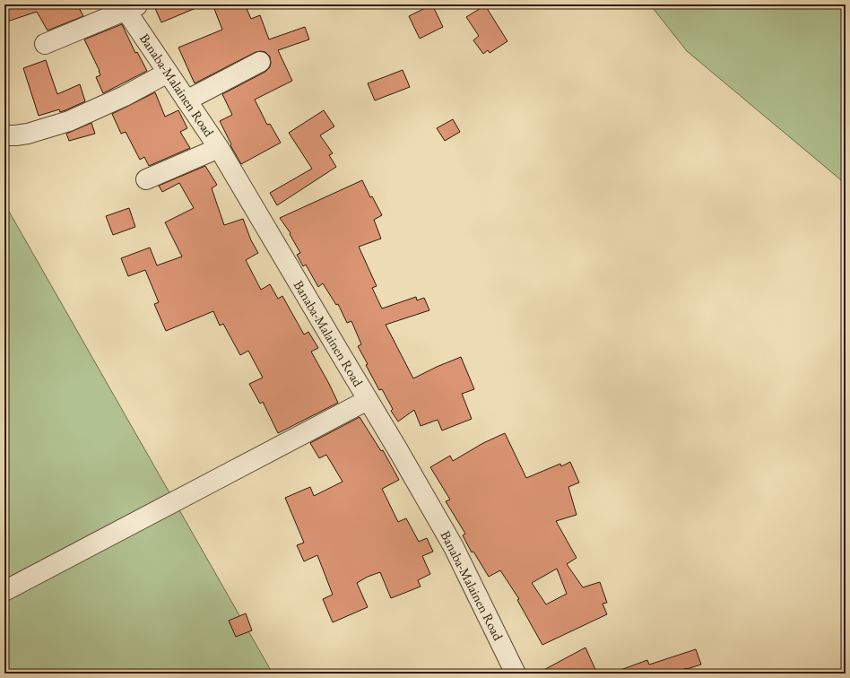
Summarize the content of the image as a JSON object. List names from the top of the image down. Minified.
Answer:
{"streets":{"street":["Banaba-Malainen Road"]}}
